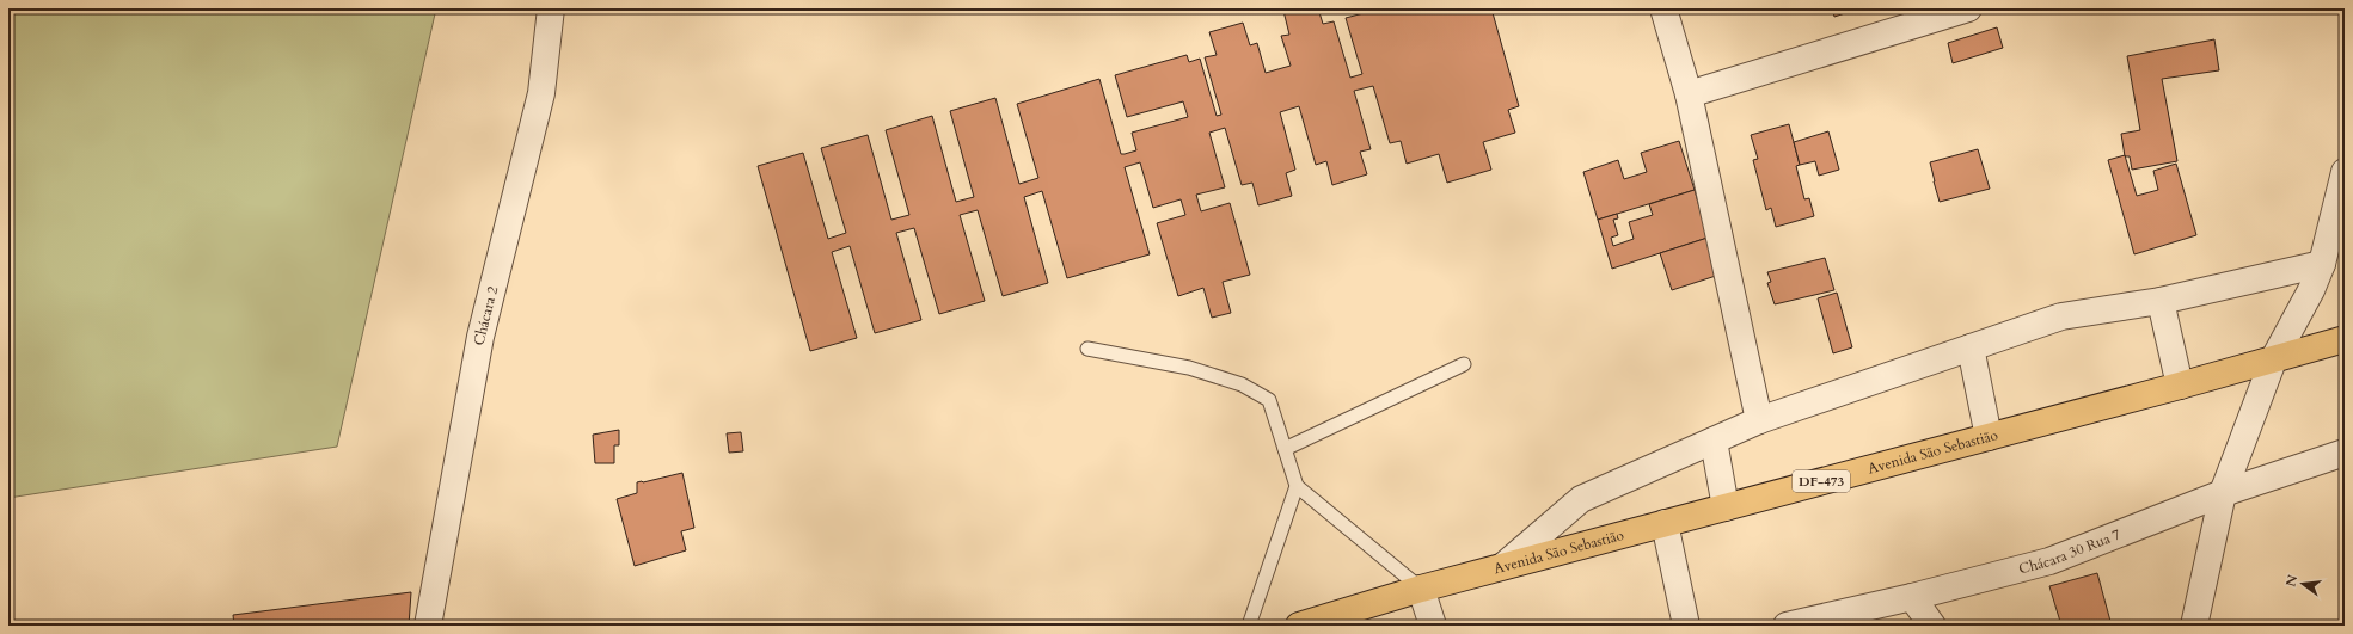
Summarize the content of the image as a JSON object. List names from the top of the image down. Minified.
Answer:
{"streets":{"main road":["Avenida São Sebastião","DF-473"],"street":["Chácara 2","Chácara 30 Rua 7"]},"north":"left"}
